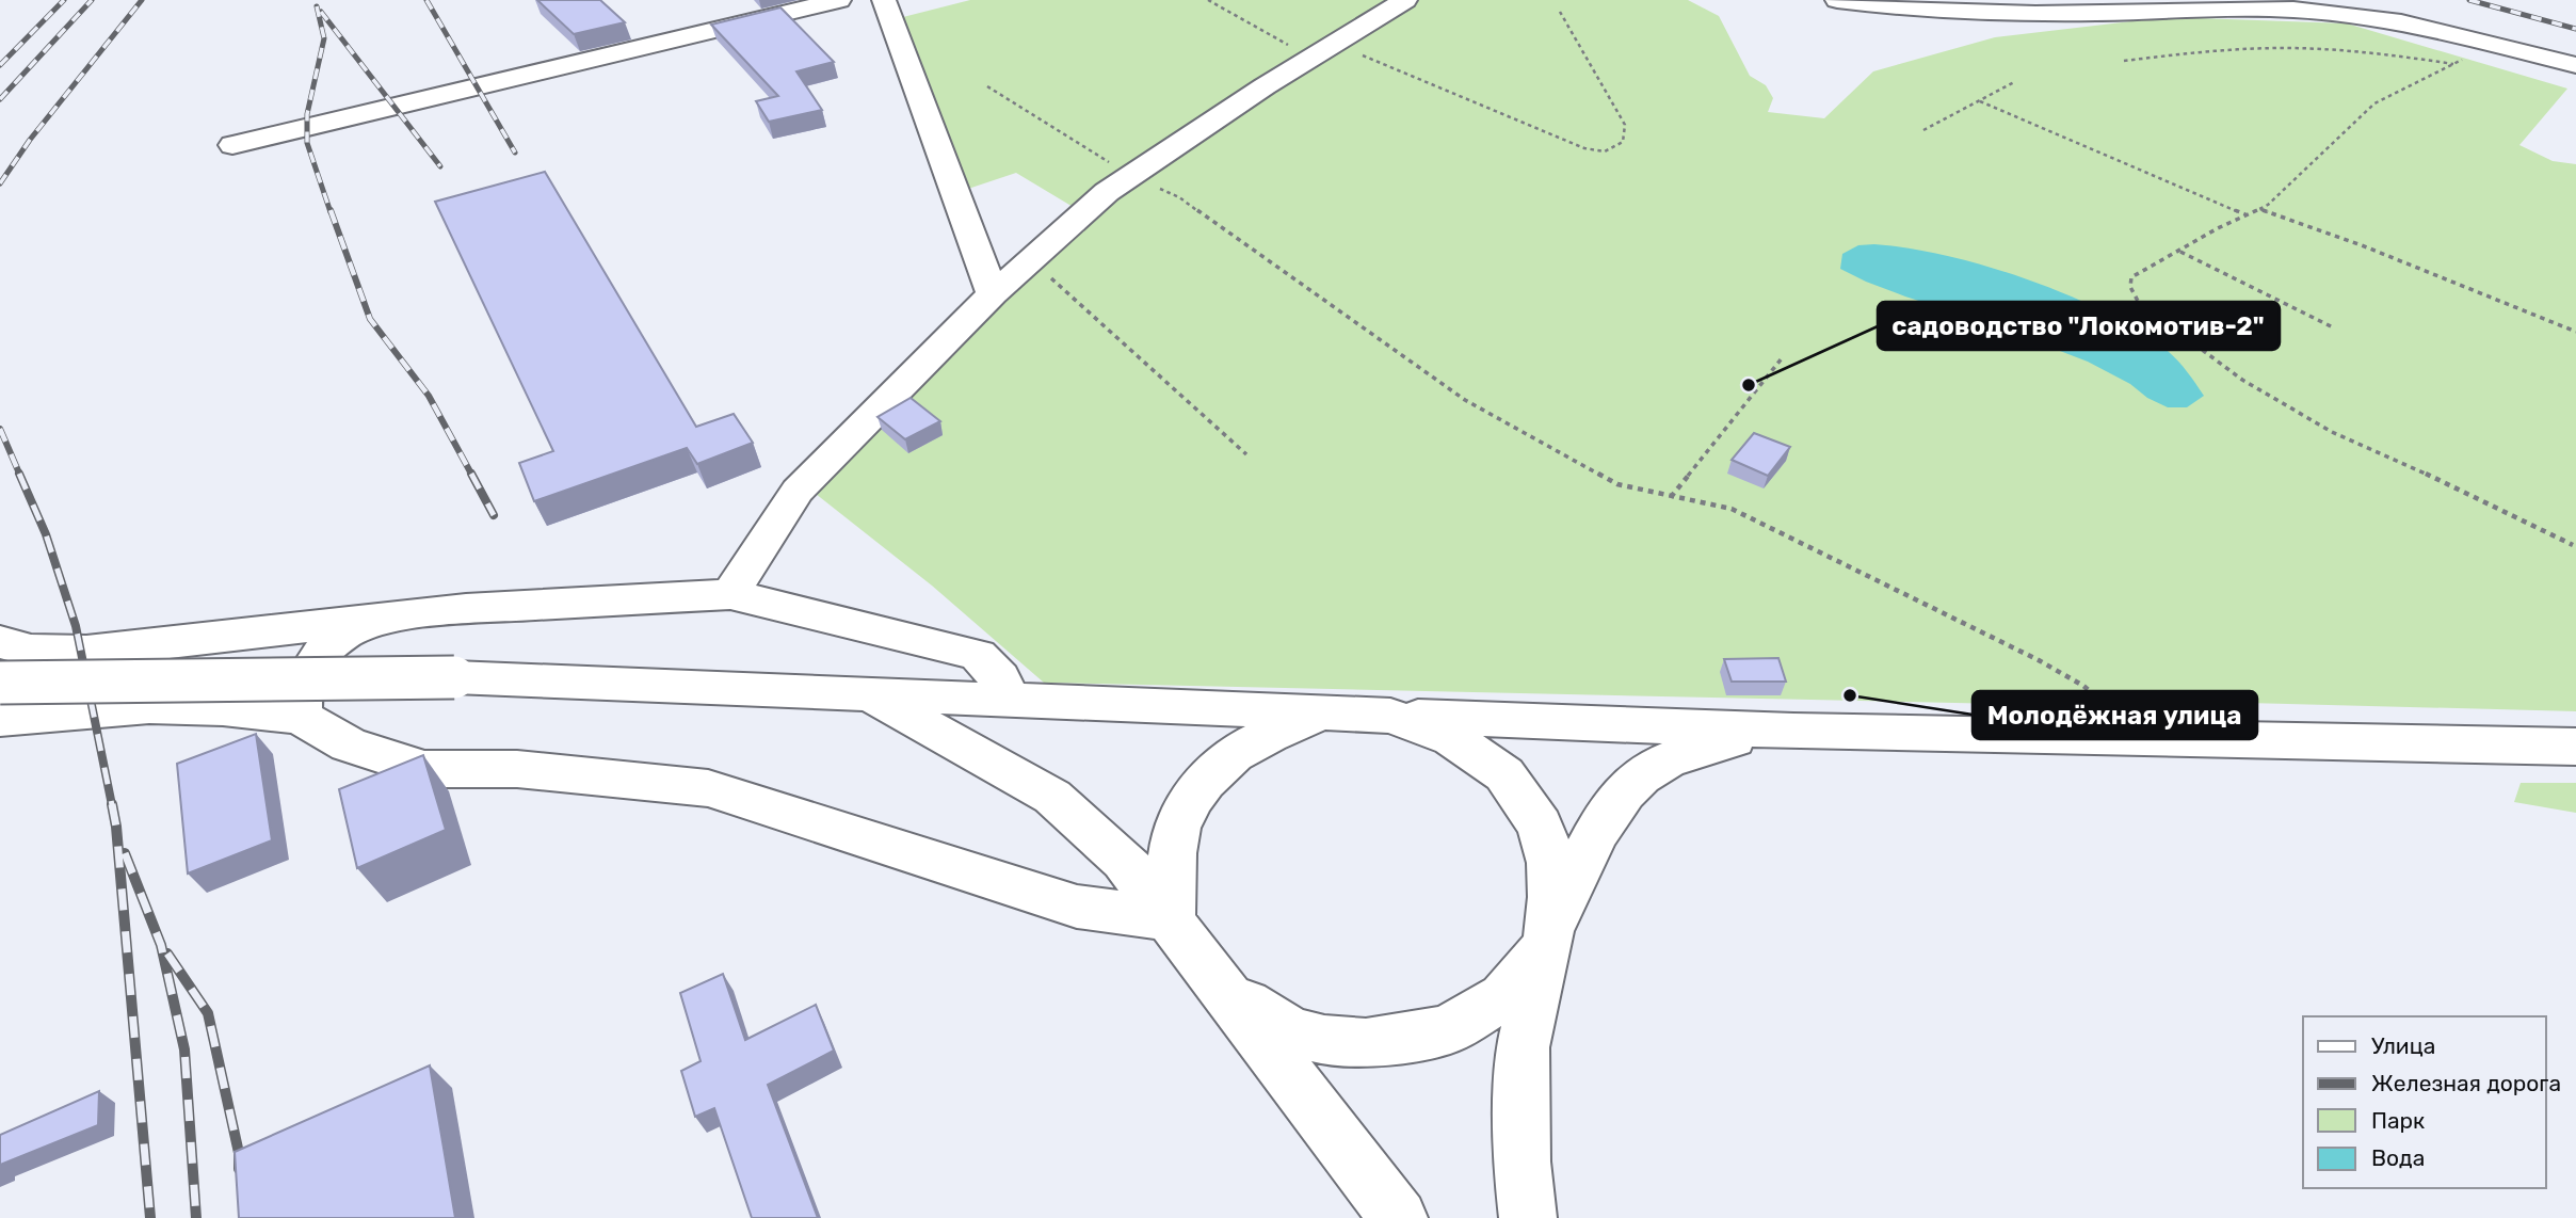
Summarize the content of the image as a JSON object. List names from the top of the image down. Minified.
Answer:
{"places":["садоводство \"Локомотив-2\"","Молодёжная улица"],"legend":["Улица","Железная дорога","Парк","Вода"]}
